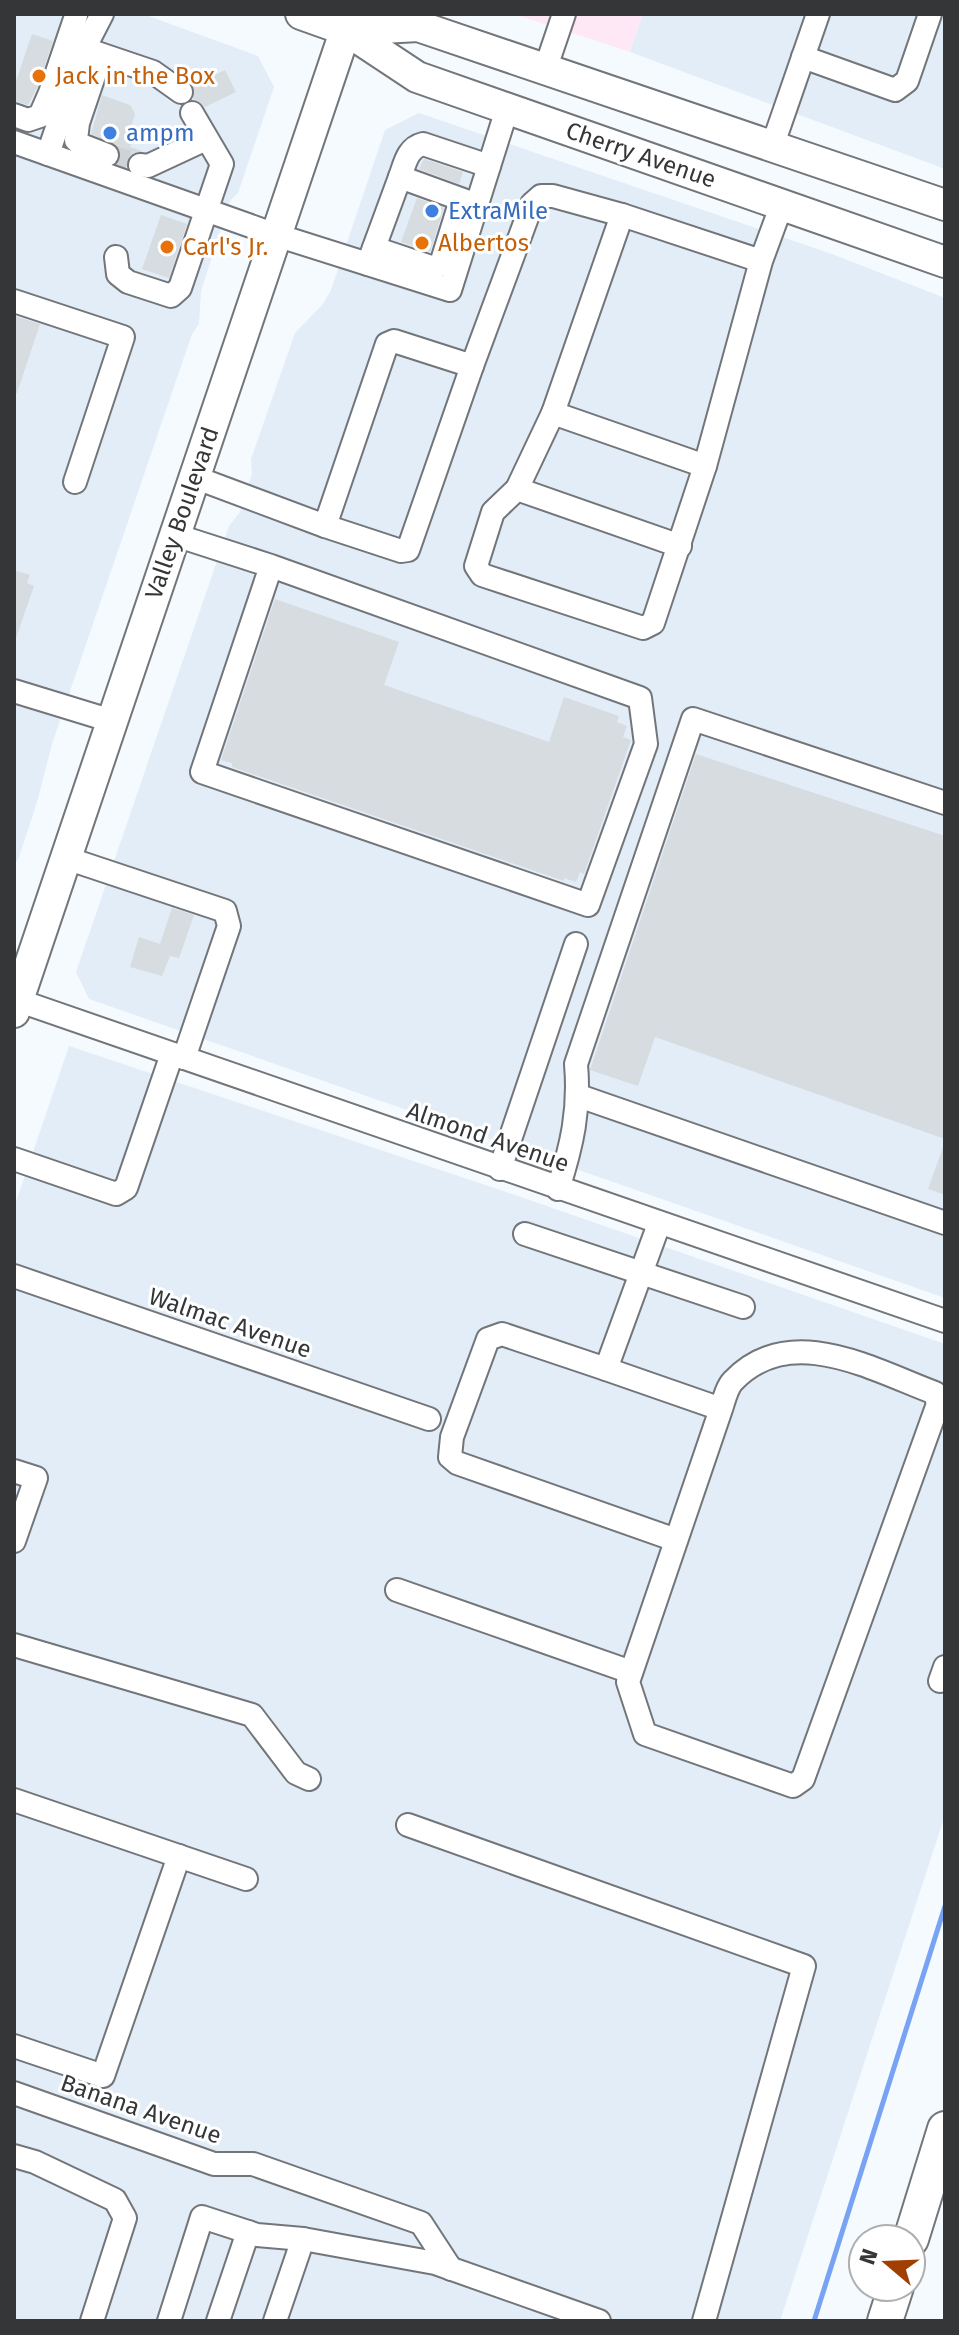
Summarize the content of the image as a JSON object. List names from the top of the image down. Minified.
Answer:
{"streets":{"main road":["Cherry Avenue","Valley Boulevard"],"street":["Almond Avenue","Walmac Avenue","Banana Avenue"]},"crossings":[["Cherry Avenue","Valley Boulevard"],["Valley Boulevard","Almond Avenue"]],"places":["Jack in the Box","ampm","ExtraMile","Albertos","Carl's Jr."],"north":"left"}
